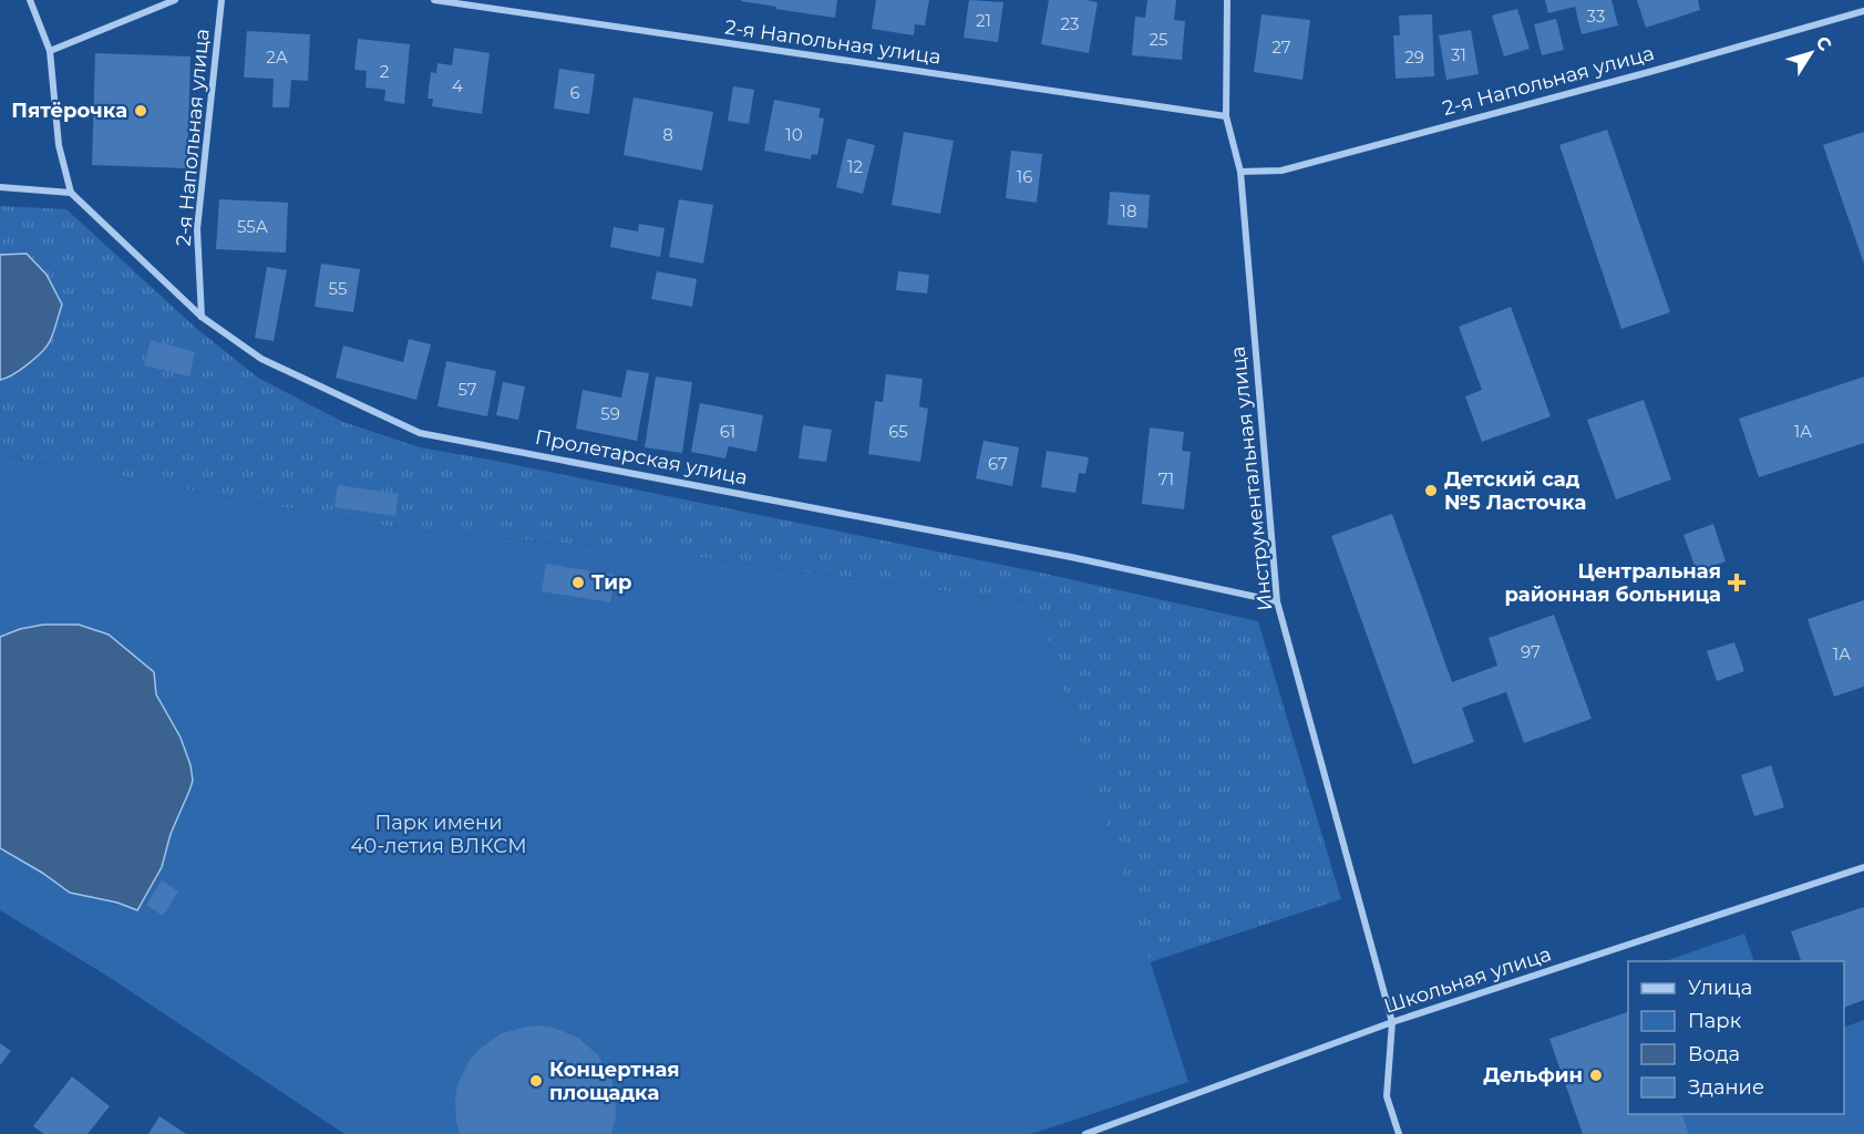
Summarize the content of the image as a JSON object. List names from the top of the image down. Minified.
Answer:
{"streets":{"street":["2-я Напольная улица","Пролетарская улица","Инструментальная улица","Школьная улица"]},"crossings":[["2-я Напольная улица","Пролетарская улица"],["2-я Напольная улица","Инструментальная улица"],["Пролетарская улица","Инструментальная улица"],["Инструментальная улица","Школьная улица"]],"parks":["Парк имени 40-летия ВЛКСМ"],"places":{"other":["Пятёрочка","Детский сад №5 Ласточка","Тир","Дельфин","Концертная площадка"],"health":["Центральная районная больница"]},"house_numbers":["33","21","23","25","27","31","2А","29","2","4","6","8","10","12","16","18","55А","55","57","59","61","65","1А","67","71","97","1А"],"legend":["Улица","Парк","Вода","Здание"],"north":"top right"}
